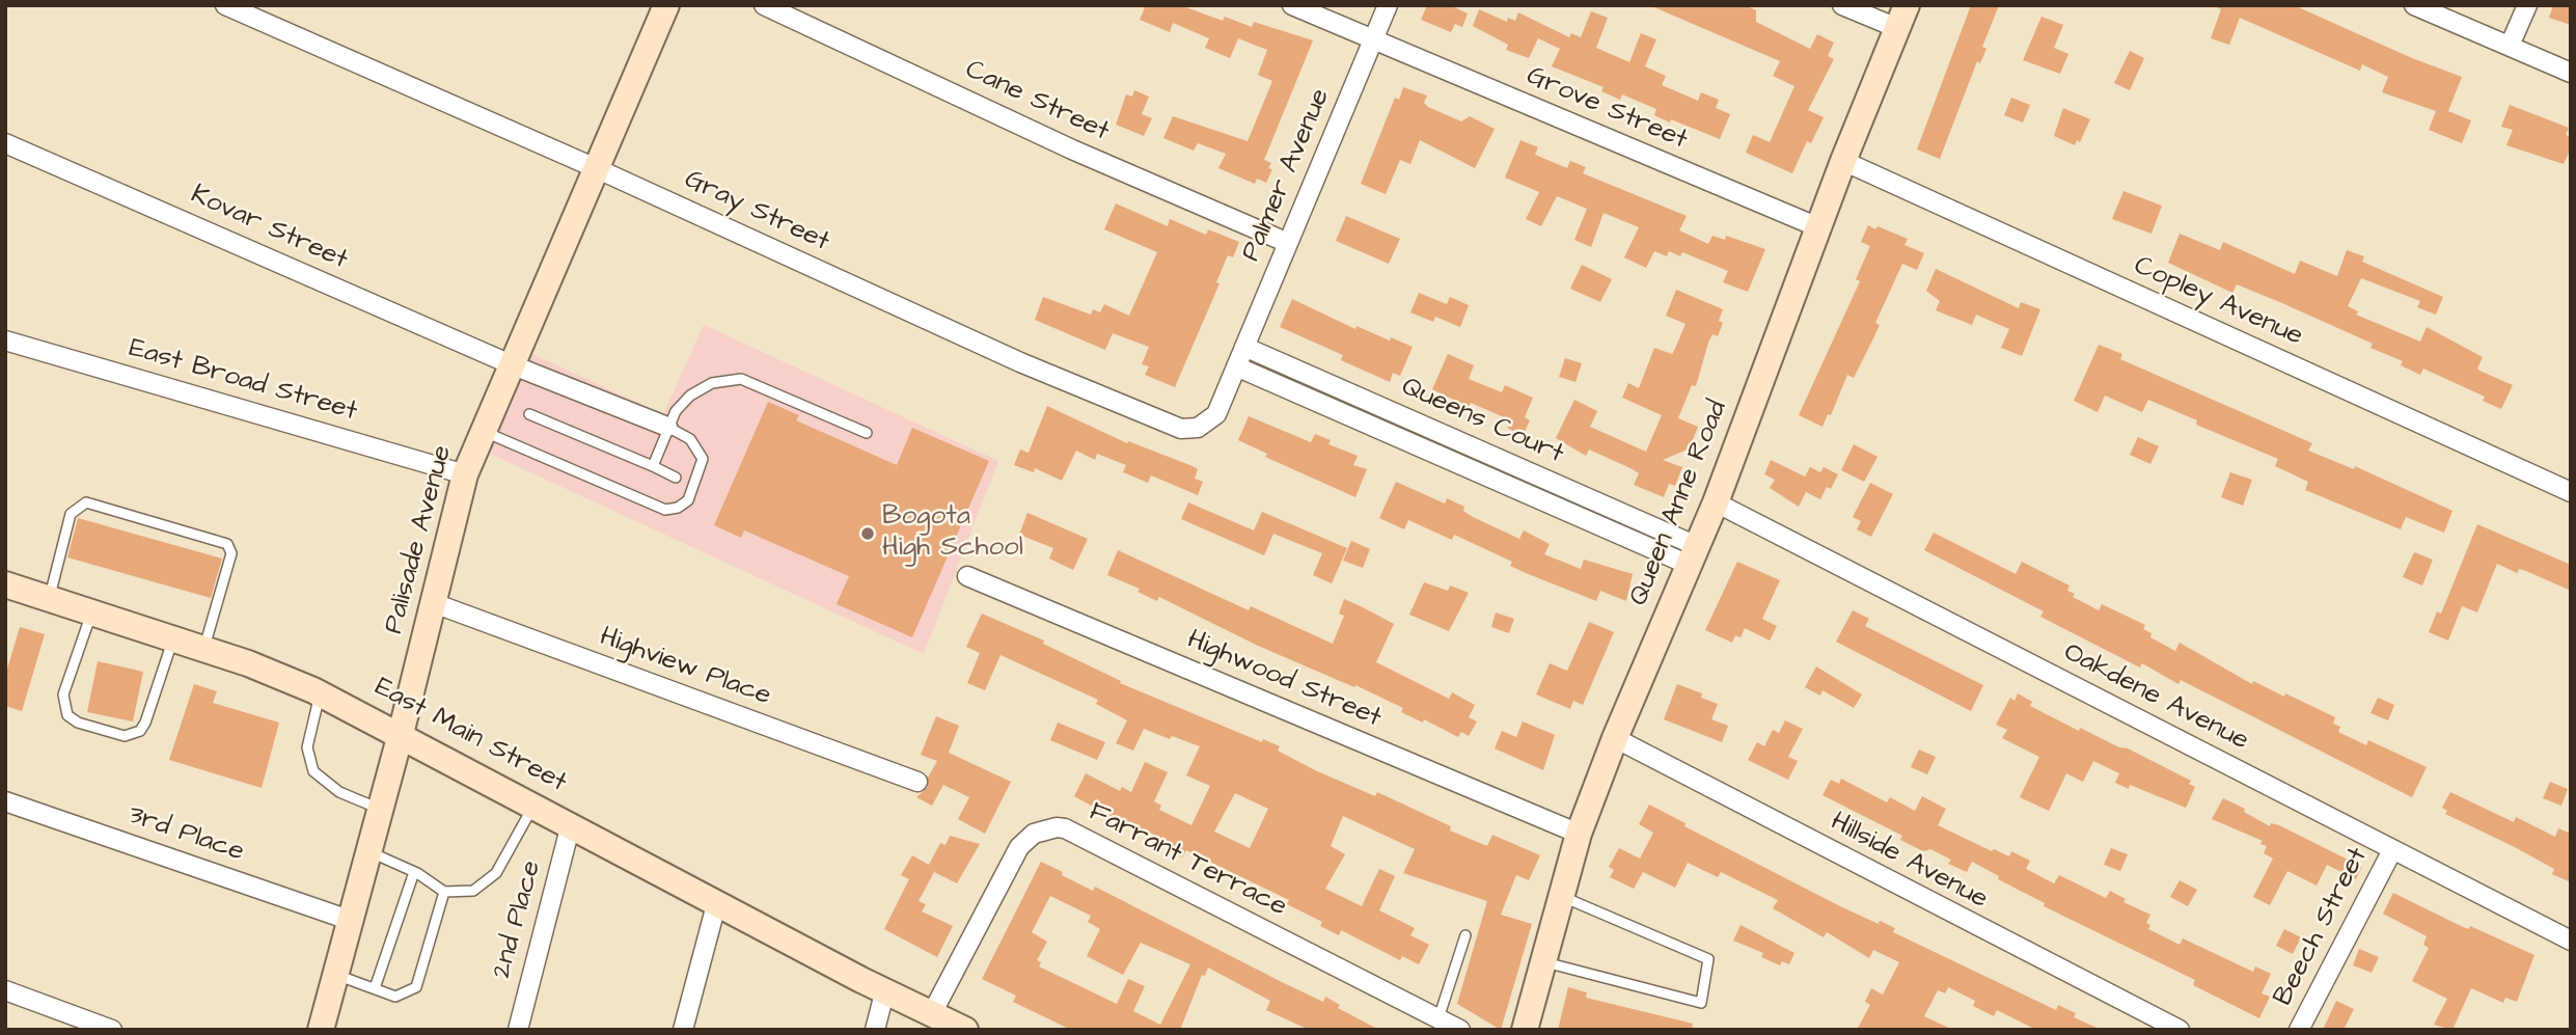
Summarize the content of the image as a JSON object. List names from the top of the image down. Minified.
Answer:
{"streets":{"street":["Cane Street","Grove Street","Palmer Avenue","Gray Street","Kovar Street","Copley Avenue","East Broad Street","Queens Court","Queen Anne Road","Palisade Avenue","Highview Place","Highwood Street","Oakdene Avenue","East Main Street","3rd Place","Farrant Terrace","Hillside Avenue","2nd Place","Beech Street"]},"crossings":[["Cane Street","Palmer Avenue"],["Grove Street","Palmer Avenue"],["Grove Street","Queen Anne Road"],["Palmer Avenue","Gray Street"],["Palmer Avenue","Queens Court"],["Gray Street","Queens Court"],["Gray Street","Palisade Avenue"],["Kovar Street","Palisade Avenue"],["Copley Avenue","Queen Anne Road"],["East Broad Street","Palisade Avenue"],["Queens Court","Queen Anne Road"],["Queen Anne Road","Highwood Street"],["Queen Anne Road","Oakdene Avenue"],["Queen Anne Road","Hillside Avenue"],["Palisade Avenue","Highview Place"],["Palisade Avenue","East Main Street"],["Palisade Avenue","3rd Place"],["Oakdene Avenue","Beech Street"],["East Main Street","Farrant Terrace"],["East Main Street","2nd Place"]],"places":["Bogota High School"]}
